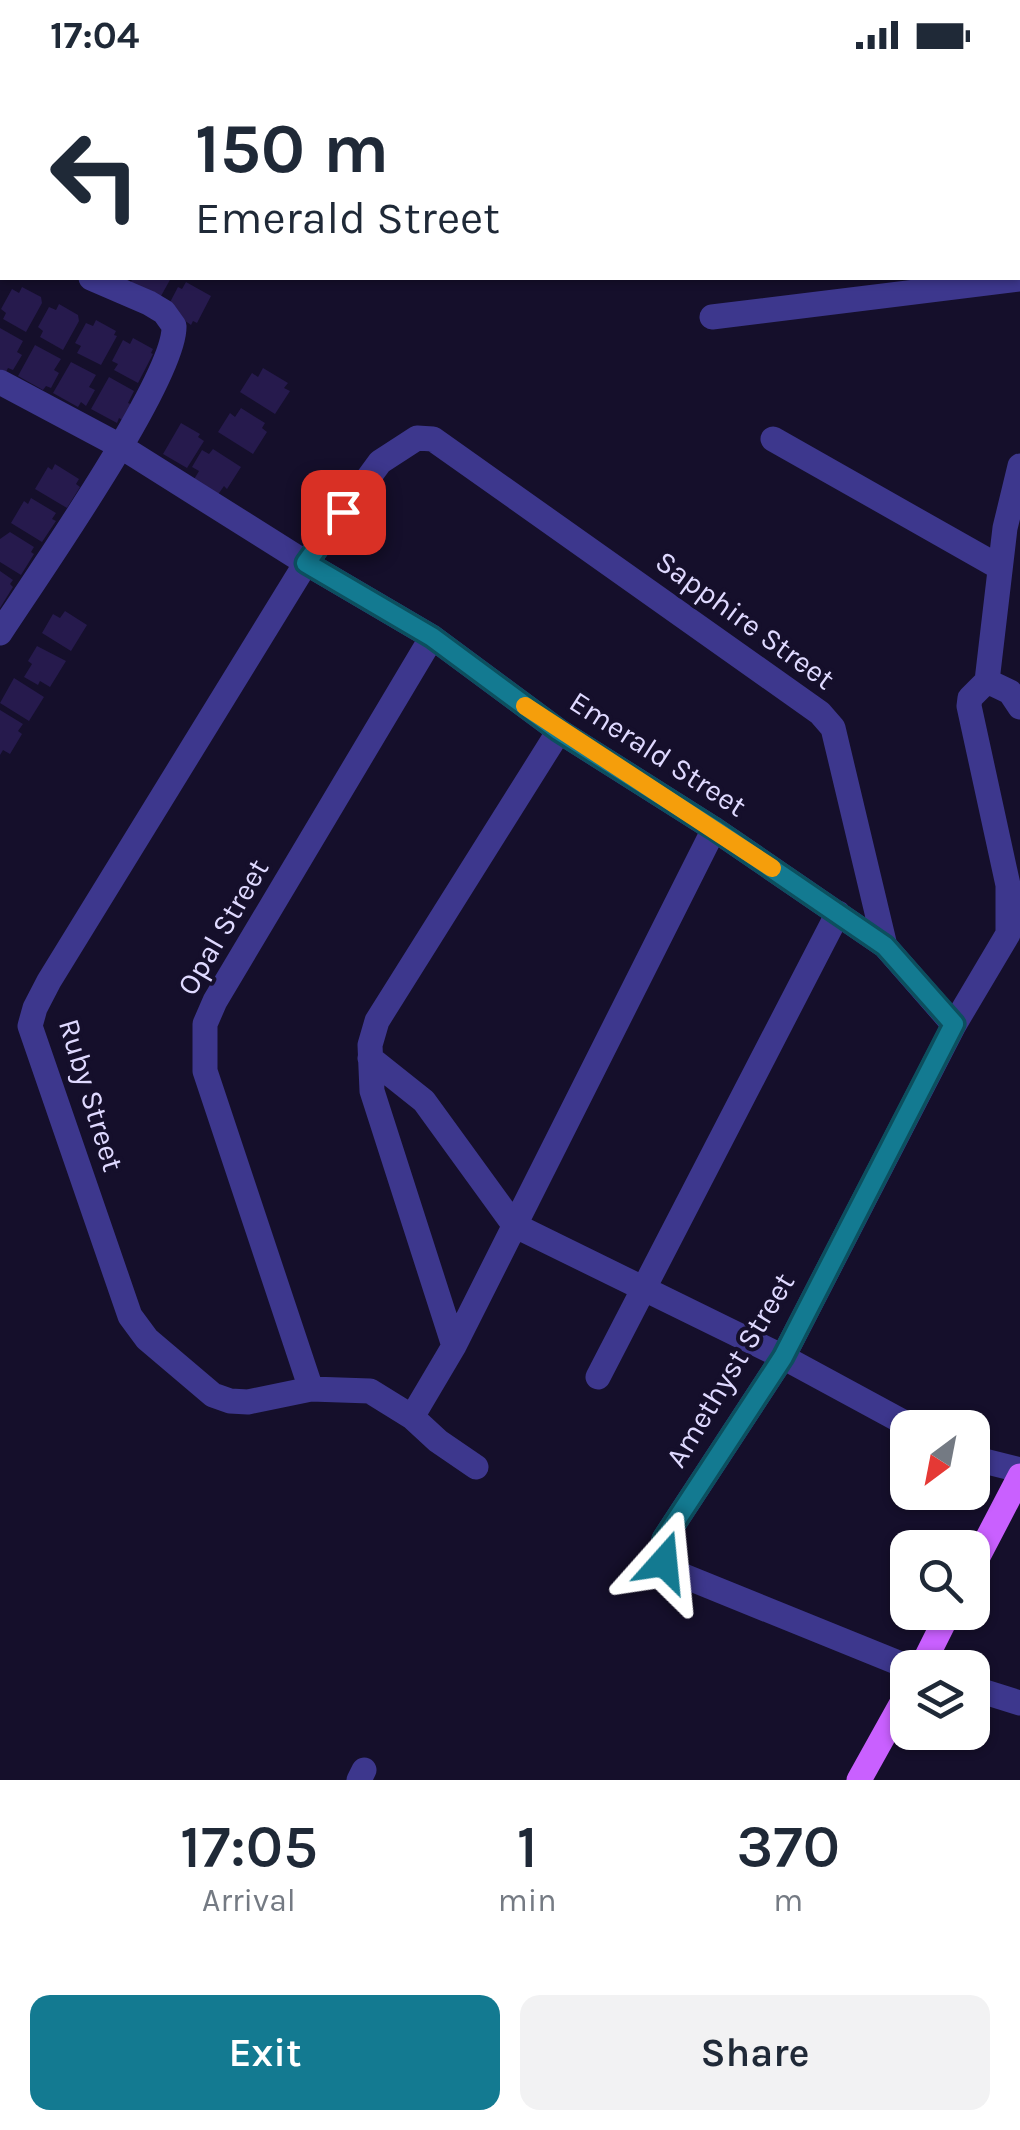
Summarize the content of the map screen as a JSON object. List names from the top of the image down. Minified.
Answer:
{"streets":{"street":["Sapphire Street","Emerald Street","Opal Street","Ruby Street","Amethyst Street"]},"crossings":[["Sapphire Street","Emerald Street"],["Sapphire Street","Ruby Street"],["Emerald Street","Opal Street"],["Emerald Street","Ruby Street"],["Emerald Street","Amethyst Street"],["Opal Street","Ruby Street"]],"north":"bottom left","page":{"status":"17:04","turn":["150 m","Emerald Street"],"eta":["17:05","Arrival","1","min","370","m"],"buttons":["Exit","Share"]}}
